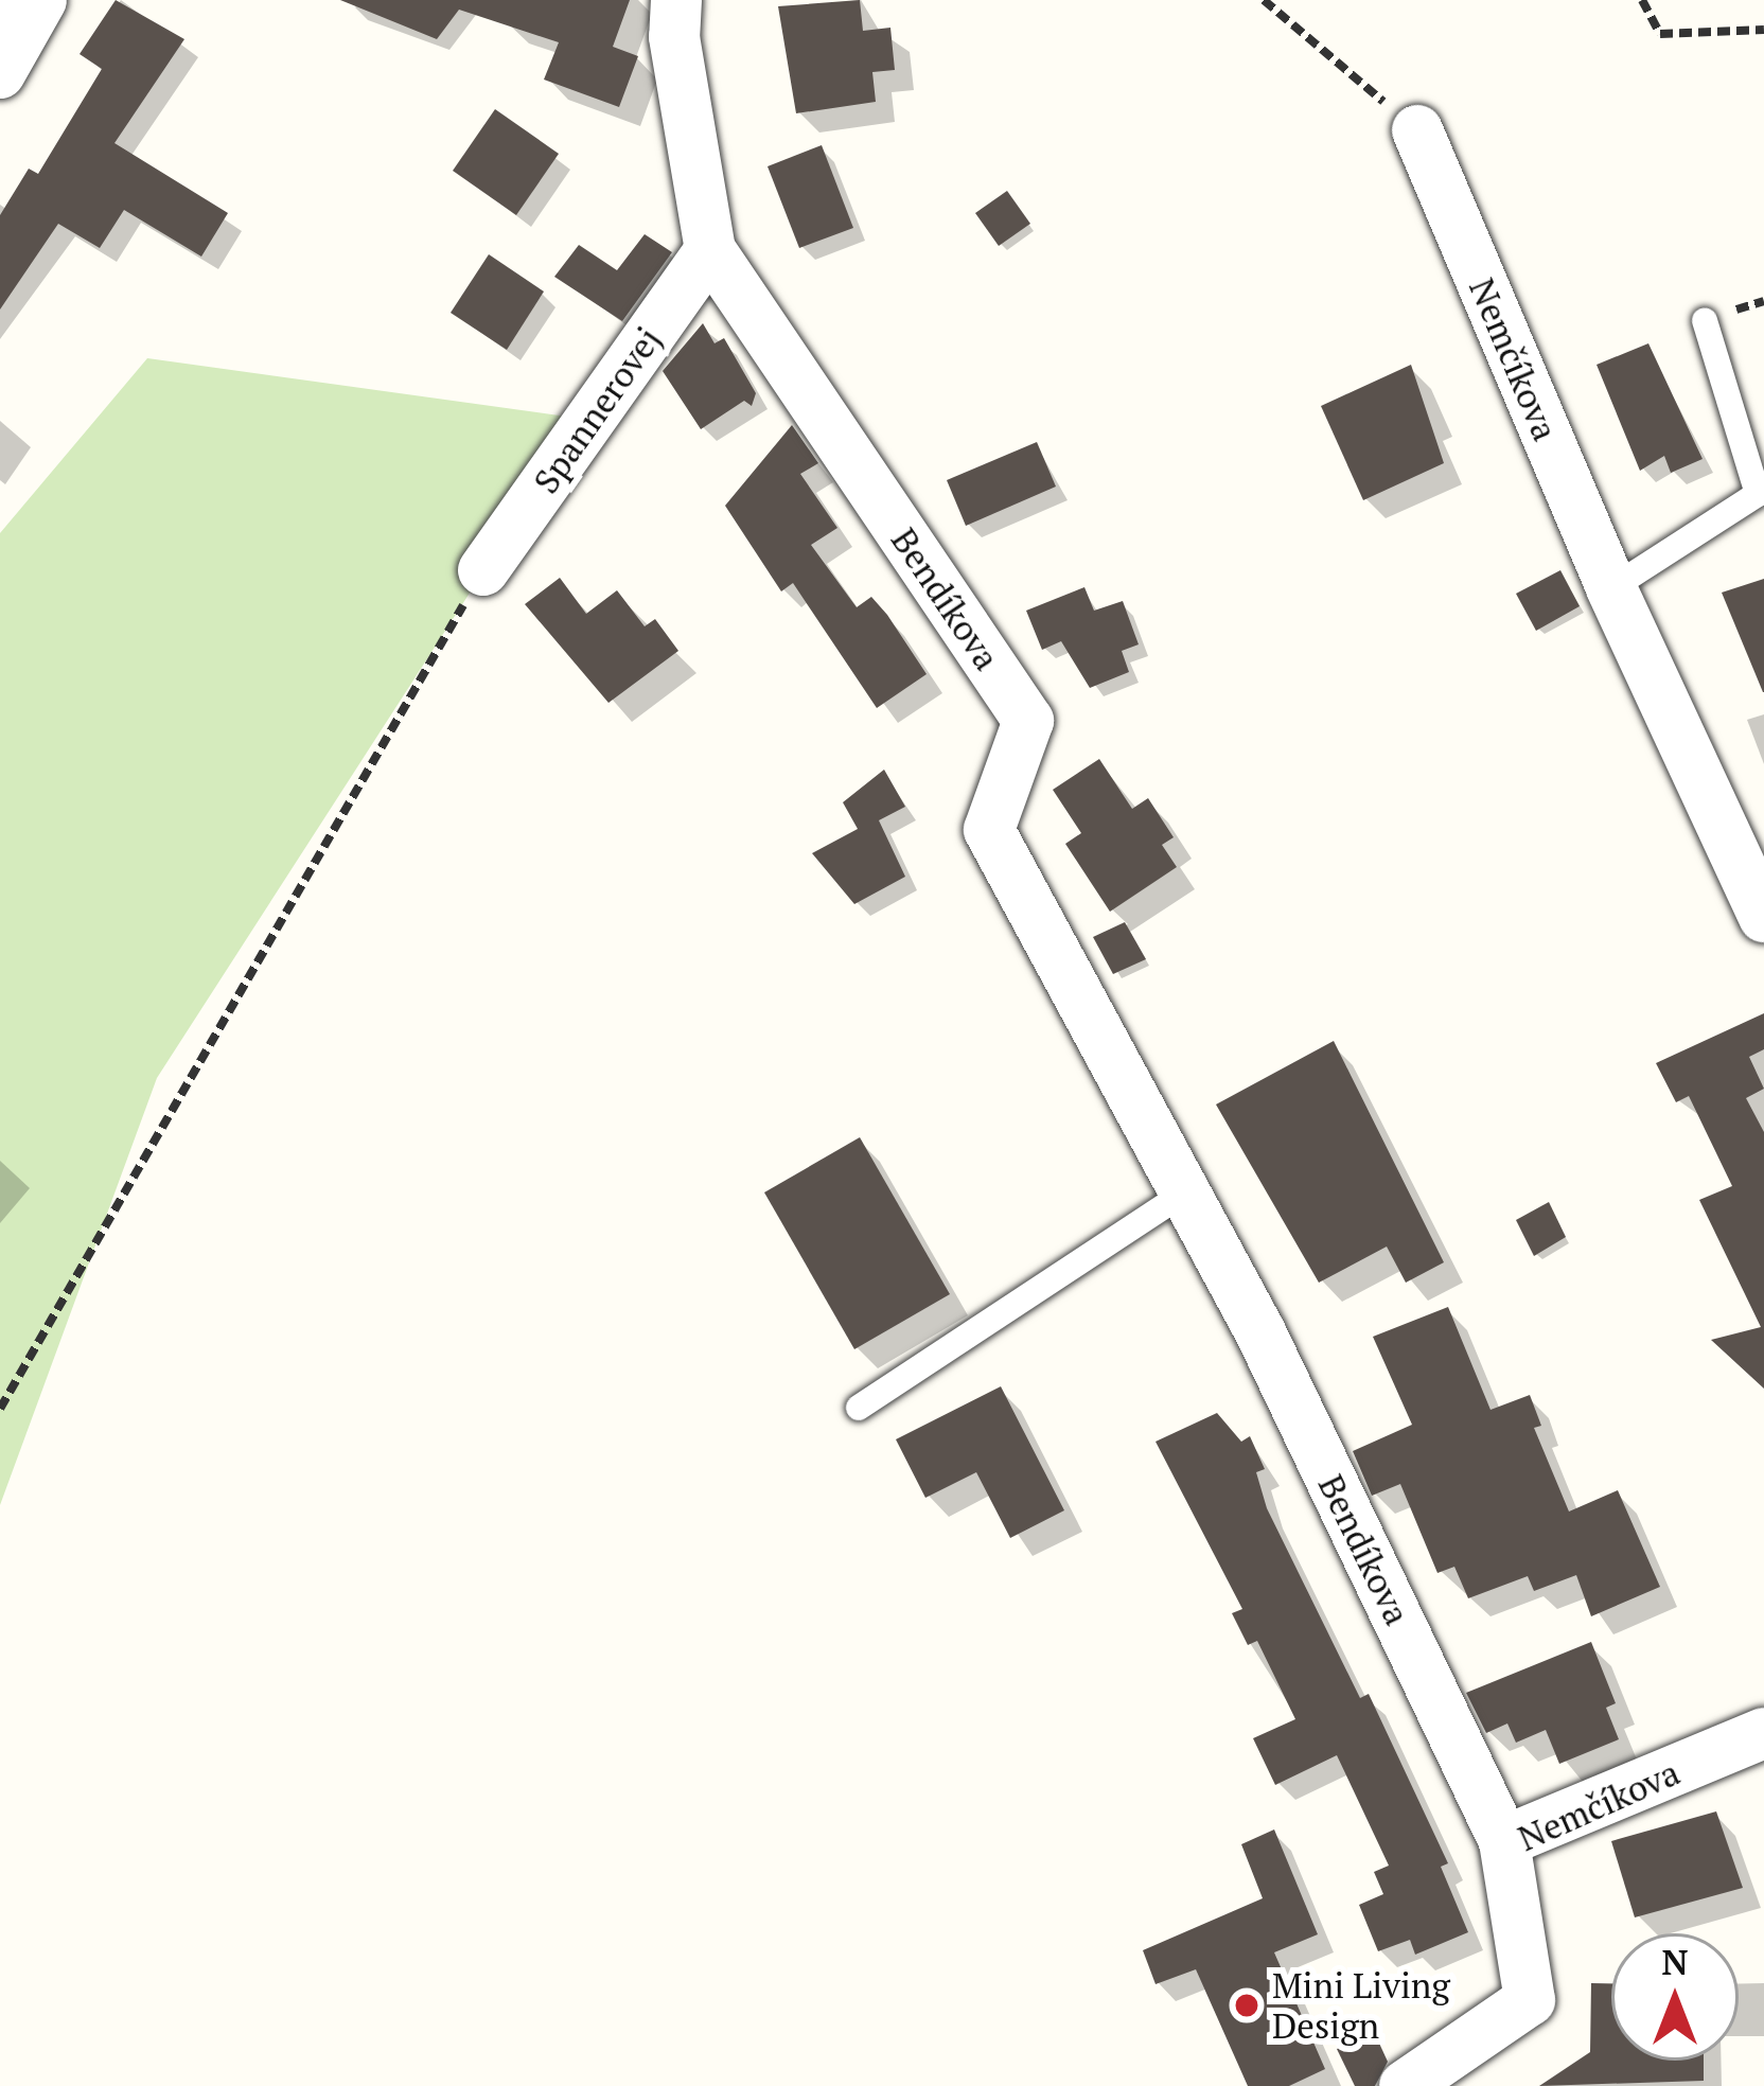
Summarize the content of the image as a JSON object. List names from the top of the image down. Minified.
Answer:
{"streets":{"street":["Nemčíkova","Spannerovej","Bendíkova"]},"crossings":[["Nemčíkova","Bendíkova"],["Spannerovej","Bendíkova"]],"places":["Mini Living Design"],"north":"top"}
